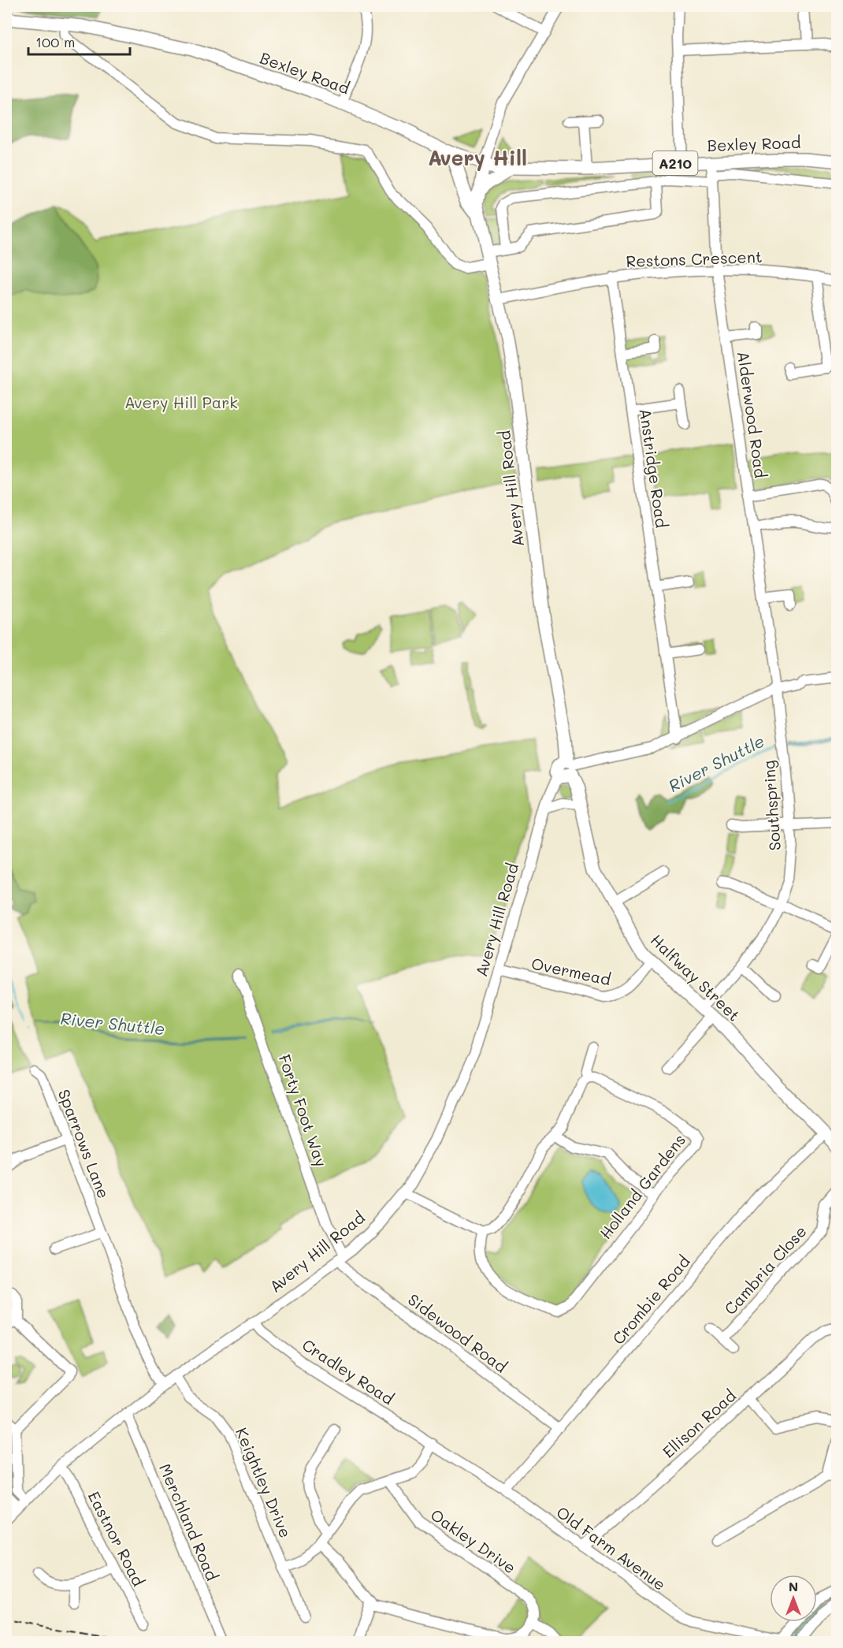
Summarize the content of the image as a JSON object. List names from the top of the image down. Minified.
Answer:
{"streets":{"main road":["Bexley Road","A210","Avery Hill Road","Halfway Street"],"street":["Restons Crescent","Alderwood Road","Anstridge Road","Southspring","Overmead","Forty Foot Way","Sparrows Lane","Holland Gardens","Cambria Close","Crombie Road","Sidewood Road","Cradley Road","Ellison Road","Keightley Drive","Merchland Road","Eastnor Road","Oakley Drive","Old Farm Avenue"]},"crossings":[["Bexley Road","Alderwood Road"],["Bexley Road","Avery Hill Road"],["Restons Crescent","Alderwood Road"],["Restons Crescent","Anstridge Road"],["Restons Crescent","Avery Hill Road"],["Alderwood Road","Southspring"],["Avery Hill Road","Overmead"],["Avery Hill Road","Halfway Street"],["Avery Hill Road","Forty Foot Way"],["Avery Hill Road","Sparrows Lane"],["Avery Hill Road","Sidewood Road"],["Avery Hill Road","Cradley Road"],["Avery Hill Road","Keightley Drive"],["Avery Hill Road","Merchland Road"],["Avery Hill Road","Eastnor Road"],["Southspring","Halfway Street"],["Overmead","Halfway Street"],["Halfway Street","Crombie Road"],["Forty Foot Way","Sidewood Road"],["Crombie Road","Sidewood Road"],["Crombie Road","Old Farm Avenue"],["Cradley Road","Old Farm Avenue"],["Ellison Road","Old Farm Avenue"]],"districts":["Avery Hill"],"water":["River Shuttle"],"parks":["Avery Hill Park"],"scale_bar":"100 m","north":"top"}
